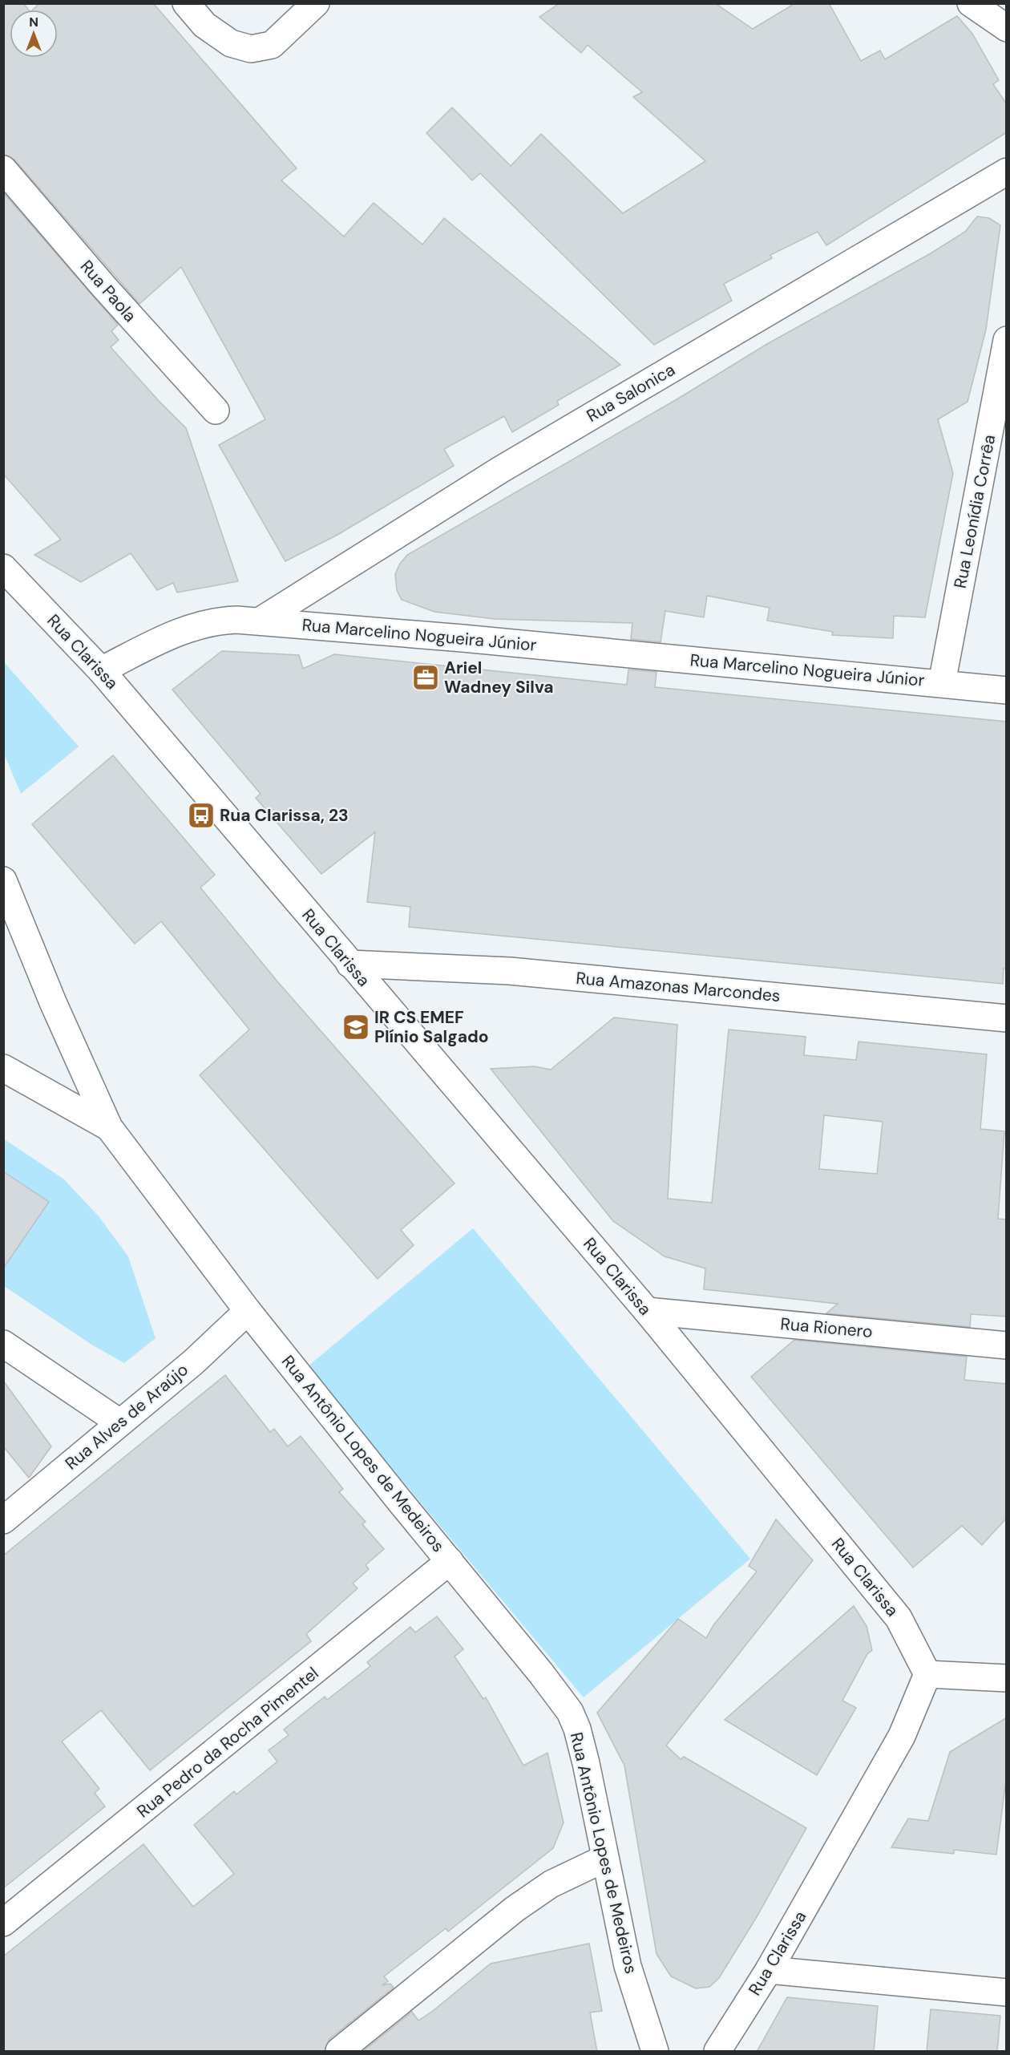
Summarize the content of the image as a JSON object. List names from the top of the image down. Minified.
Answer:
{"streets":{"street":["Rua Paola","Rua Salonica","Rua Leonídia Corrêa","Rua Marcelino Nogueira Júnior","Rua Clarissa","Rua Amazonas Marcondes","Rua Rionero","Rua Alves de Araújo","Rua Antônio Lopes de Medeiros","Rua Pedro da Rocha Pimentel"]},"crossings":[["Rua Salonica","Rua Marcelino Nogueira Júnior"],["Rua Leonídia Corrêa","Rua Marcelino Nogueira Júnior"],["Rua Marcelino Nogueira Júnior","Rua Clarissa"],["Rua Clarissa","Rua Amazonas Marcondes"],["Rua Clarissa","Rua Rionero"],["Rua Alves de Araújo","Rua Antônio Lopes de Medeiros"],["Rua Antônio Lopes de Medeiros","Rua Pedro da Rocha Pimentel"]],"places":{"office":["Ariel Wadney Silva"],"bus stop":["Rua Clarissa, 23"],"school or university":["IR CS EMEF Plínio Salgado"]},"north":"top"}
